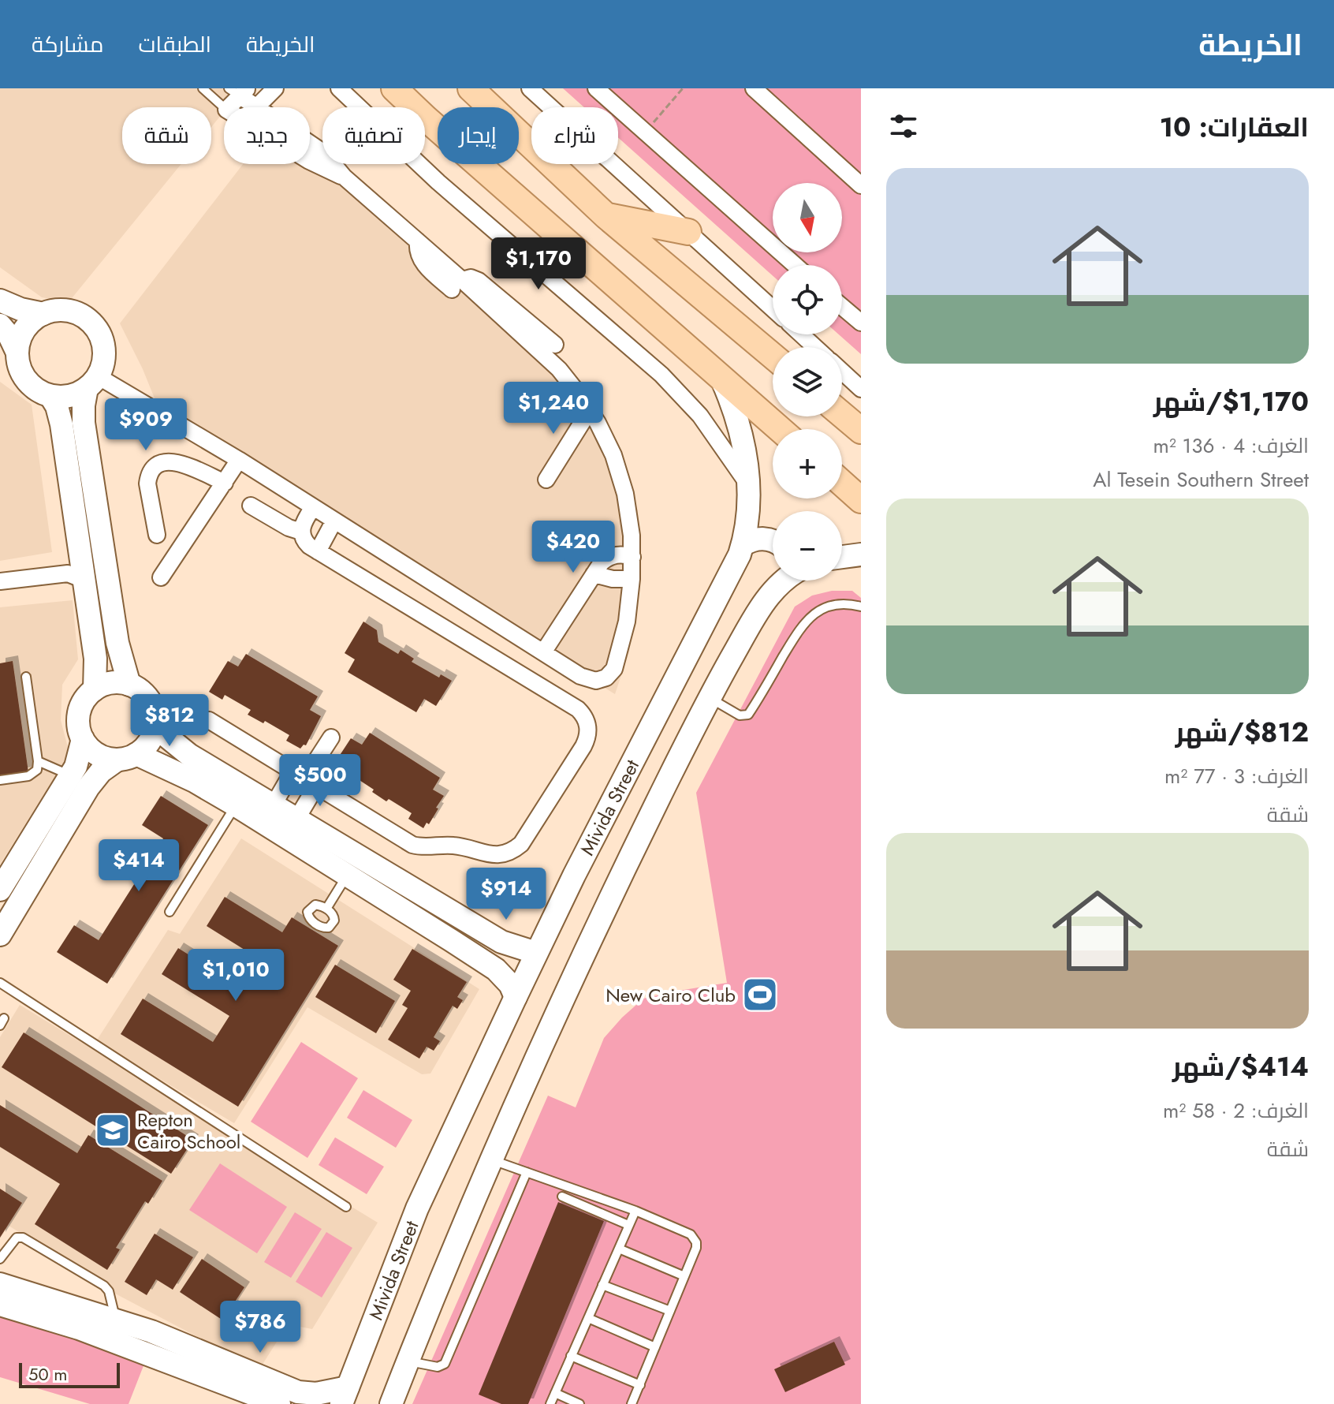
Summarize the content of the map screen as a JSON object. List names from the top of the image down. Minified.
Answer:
{"streets":{"street":["Mivida Street"]},"places":{"sports":["New Cairo Club"],"school or university":["Repton Cairo School"]},"scale_bar":"50 m","north":"bottom","page":{"header":"الخريطة","nav":["الخريطة","الطبقات","مشاركة"],"heading":"العقارات: 10","chip":["شراء","إيجار","تصفية","جديد","شقة"],"list":[{"name":"$1,170/شهر","note":"الغرف: 4 · 136 m² · Al Tesein Southern Street"},{"name":"$812/شهر","note":"الغرف: 3 · 77 m² · شقة"},{"name":"$414/شهر","note":"الغرف: 2 · 58 m² · شقة"}],"map_buttons":["+","−"],"price":["$1,170","$1,240","$909","$420","$812","$500","$414","$914","$1,010","$786"],"scale":"50 m"}}
